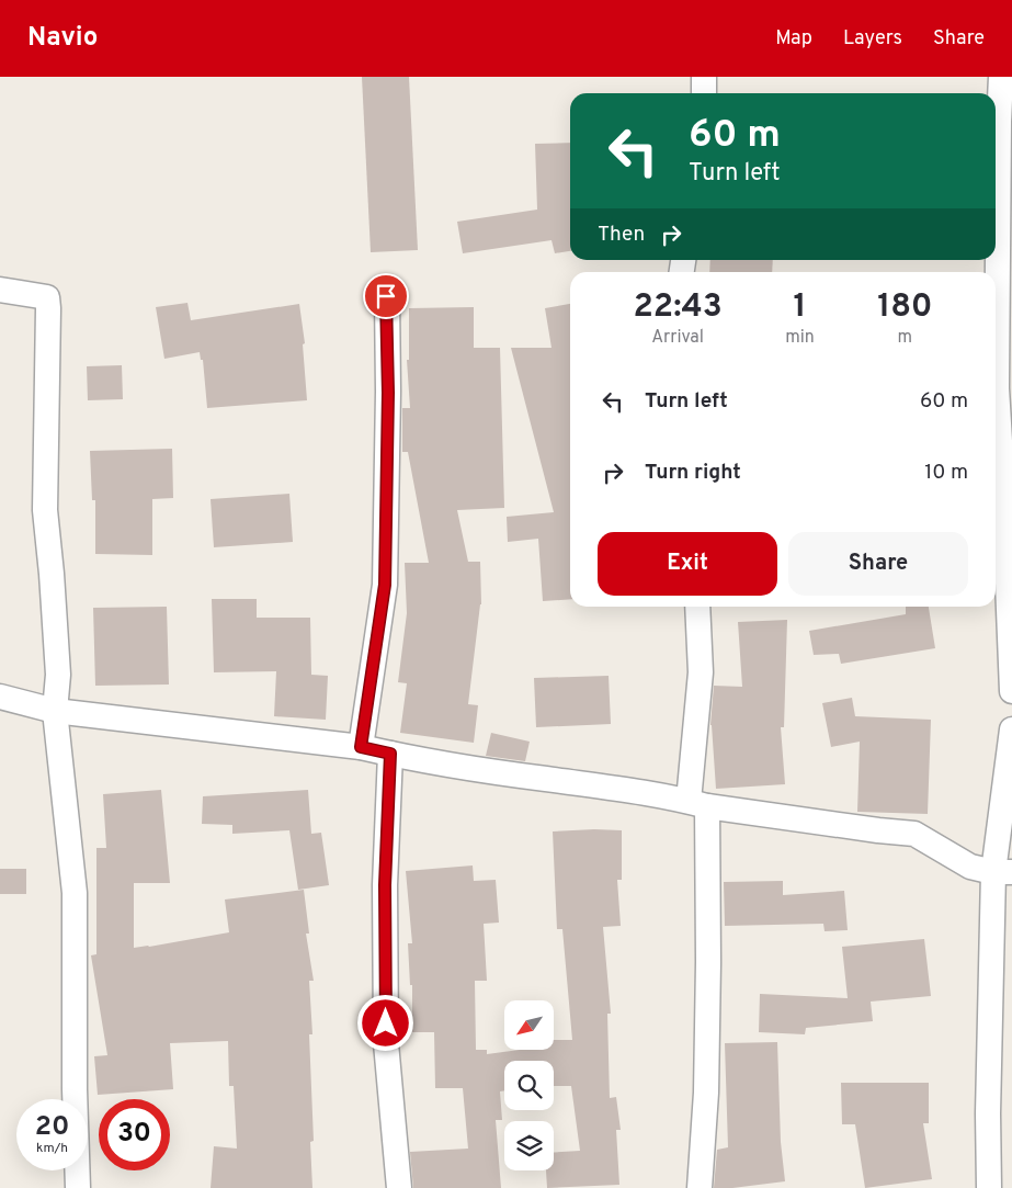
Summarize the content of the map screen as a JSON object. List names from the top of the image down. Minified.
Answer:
{"north":"bottom left","page":{"header":"Navio","nav":["Map","Layers","Share"],"turn":["60 m","Turn left"],"then":"Then","eta":["22:43","Arrival","1","min","180","m"],"list":[{"name":"Turn left","value":"60 m"},{"name":"Turn right","value":"10 m"}],"buttons":["Exit","Share"],"speed":"20 km/h","limit":"30"}}
